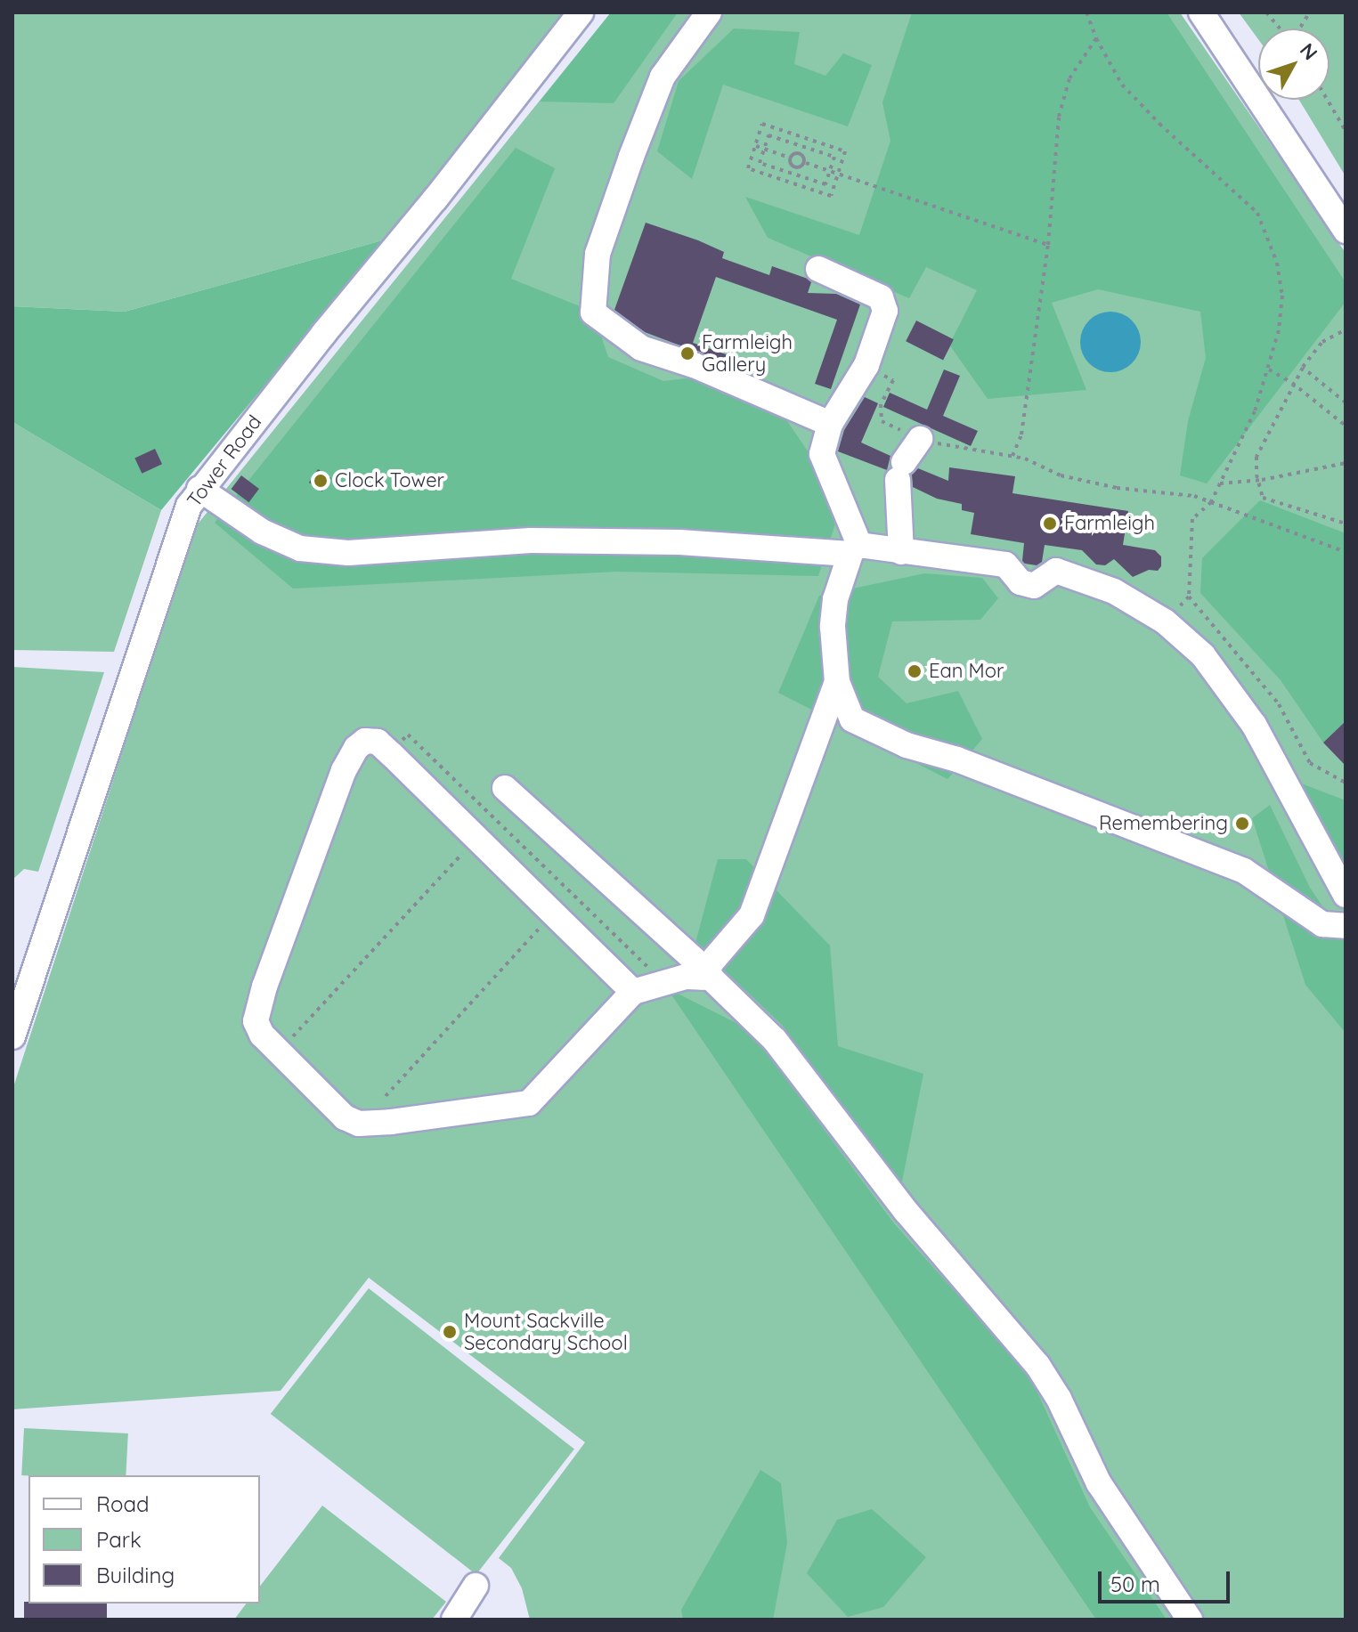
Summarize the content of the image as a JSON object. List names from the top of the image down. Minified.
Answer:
{"streets":{"street":["Tower Road"]},"places":["Farmleigh Gallery","Clock Tower","Farmleigh","Ean Mor","Remembering","Mount Sackville Secondary School"],"legend":["Road","Park","Building"],"scale_bar":"50 m","north":"top right"}
